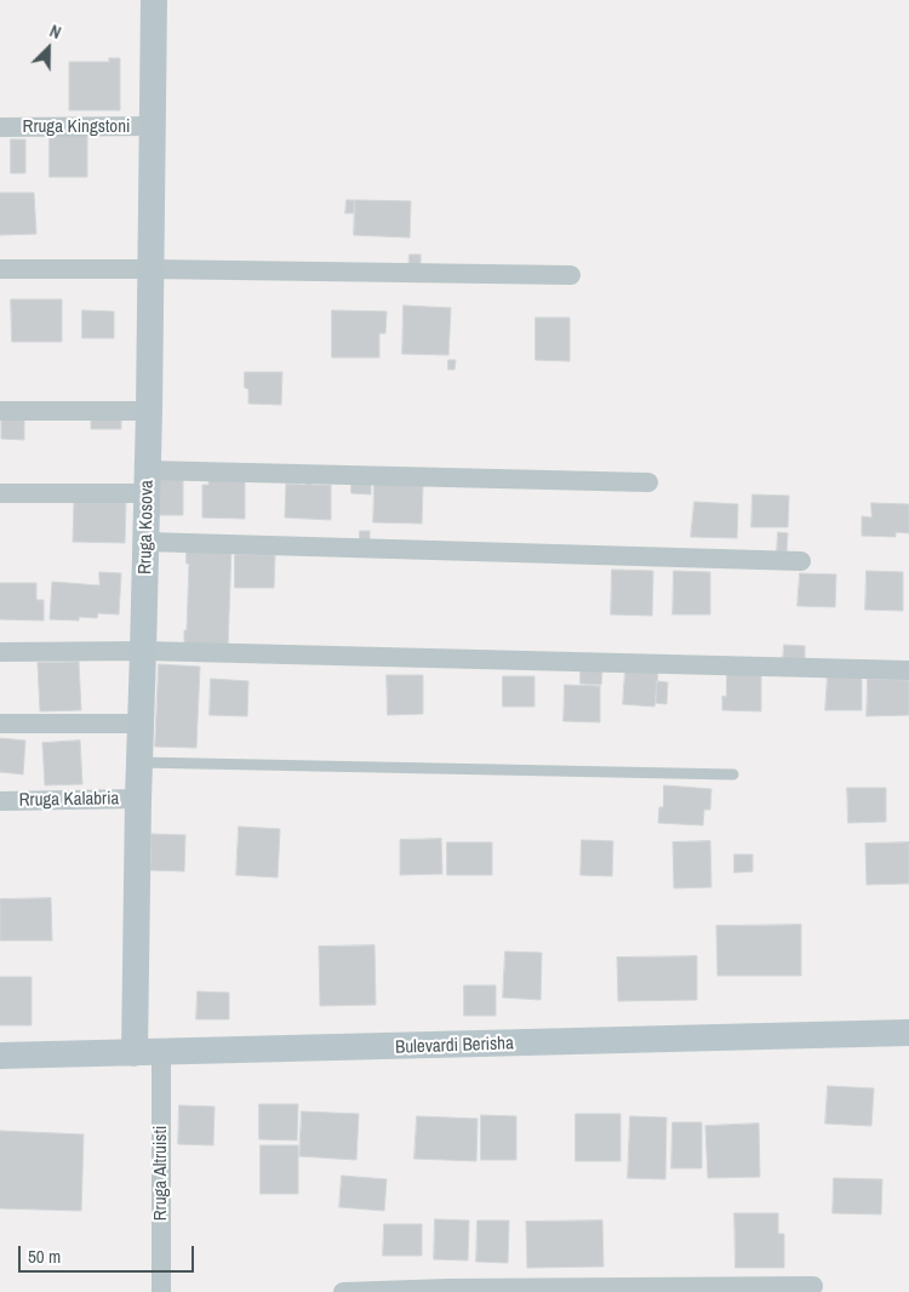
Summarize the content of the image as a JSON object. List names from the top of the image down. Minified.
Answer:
{"streets":{"street":["Rruga Kingstoni","Rruga Kosova","Rruga Kalabria","Bulevardi Berisha","Rruga Altruisti"]},"crossings":[["Rruga Kingstoni","Rruga Kosova"],["Rruga Kosova","Rruga Kalabria"],["Rruga Kosova","Bulevardi Berisha"],["Rruga Kosova","Rruga Altruisti"],["Bulevardi Berisha","Rruga Altruisti"]],"scale_bar":"50 m","north":"top right"}
